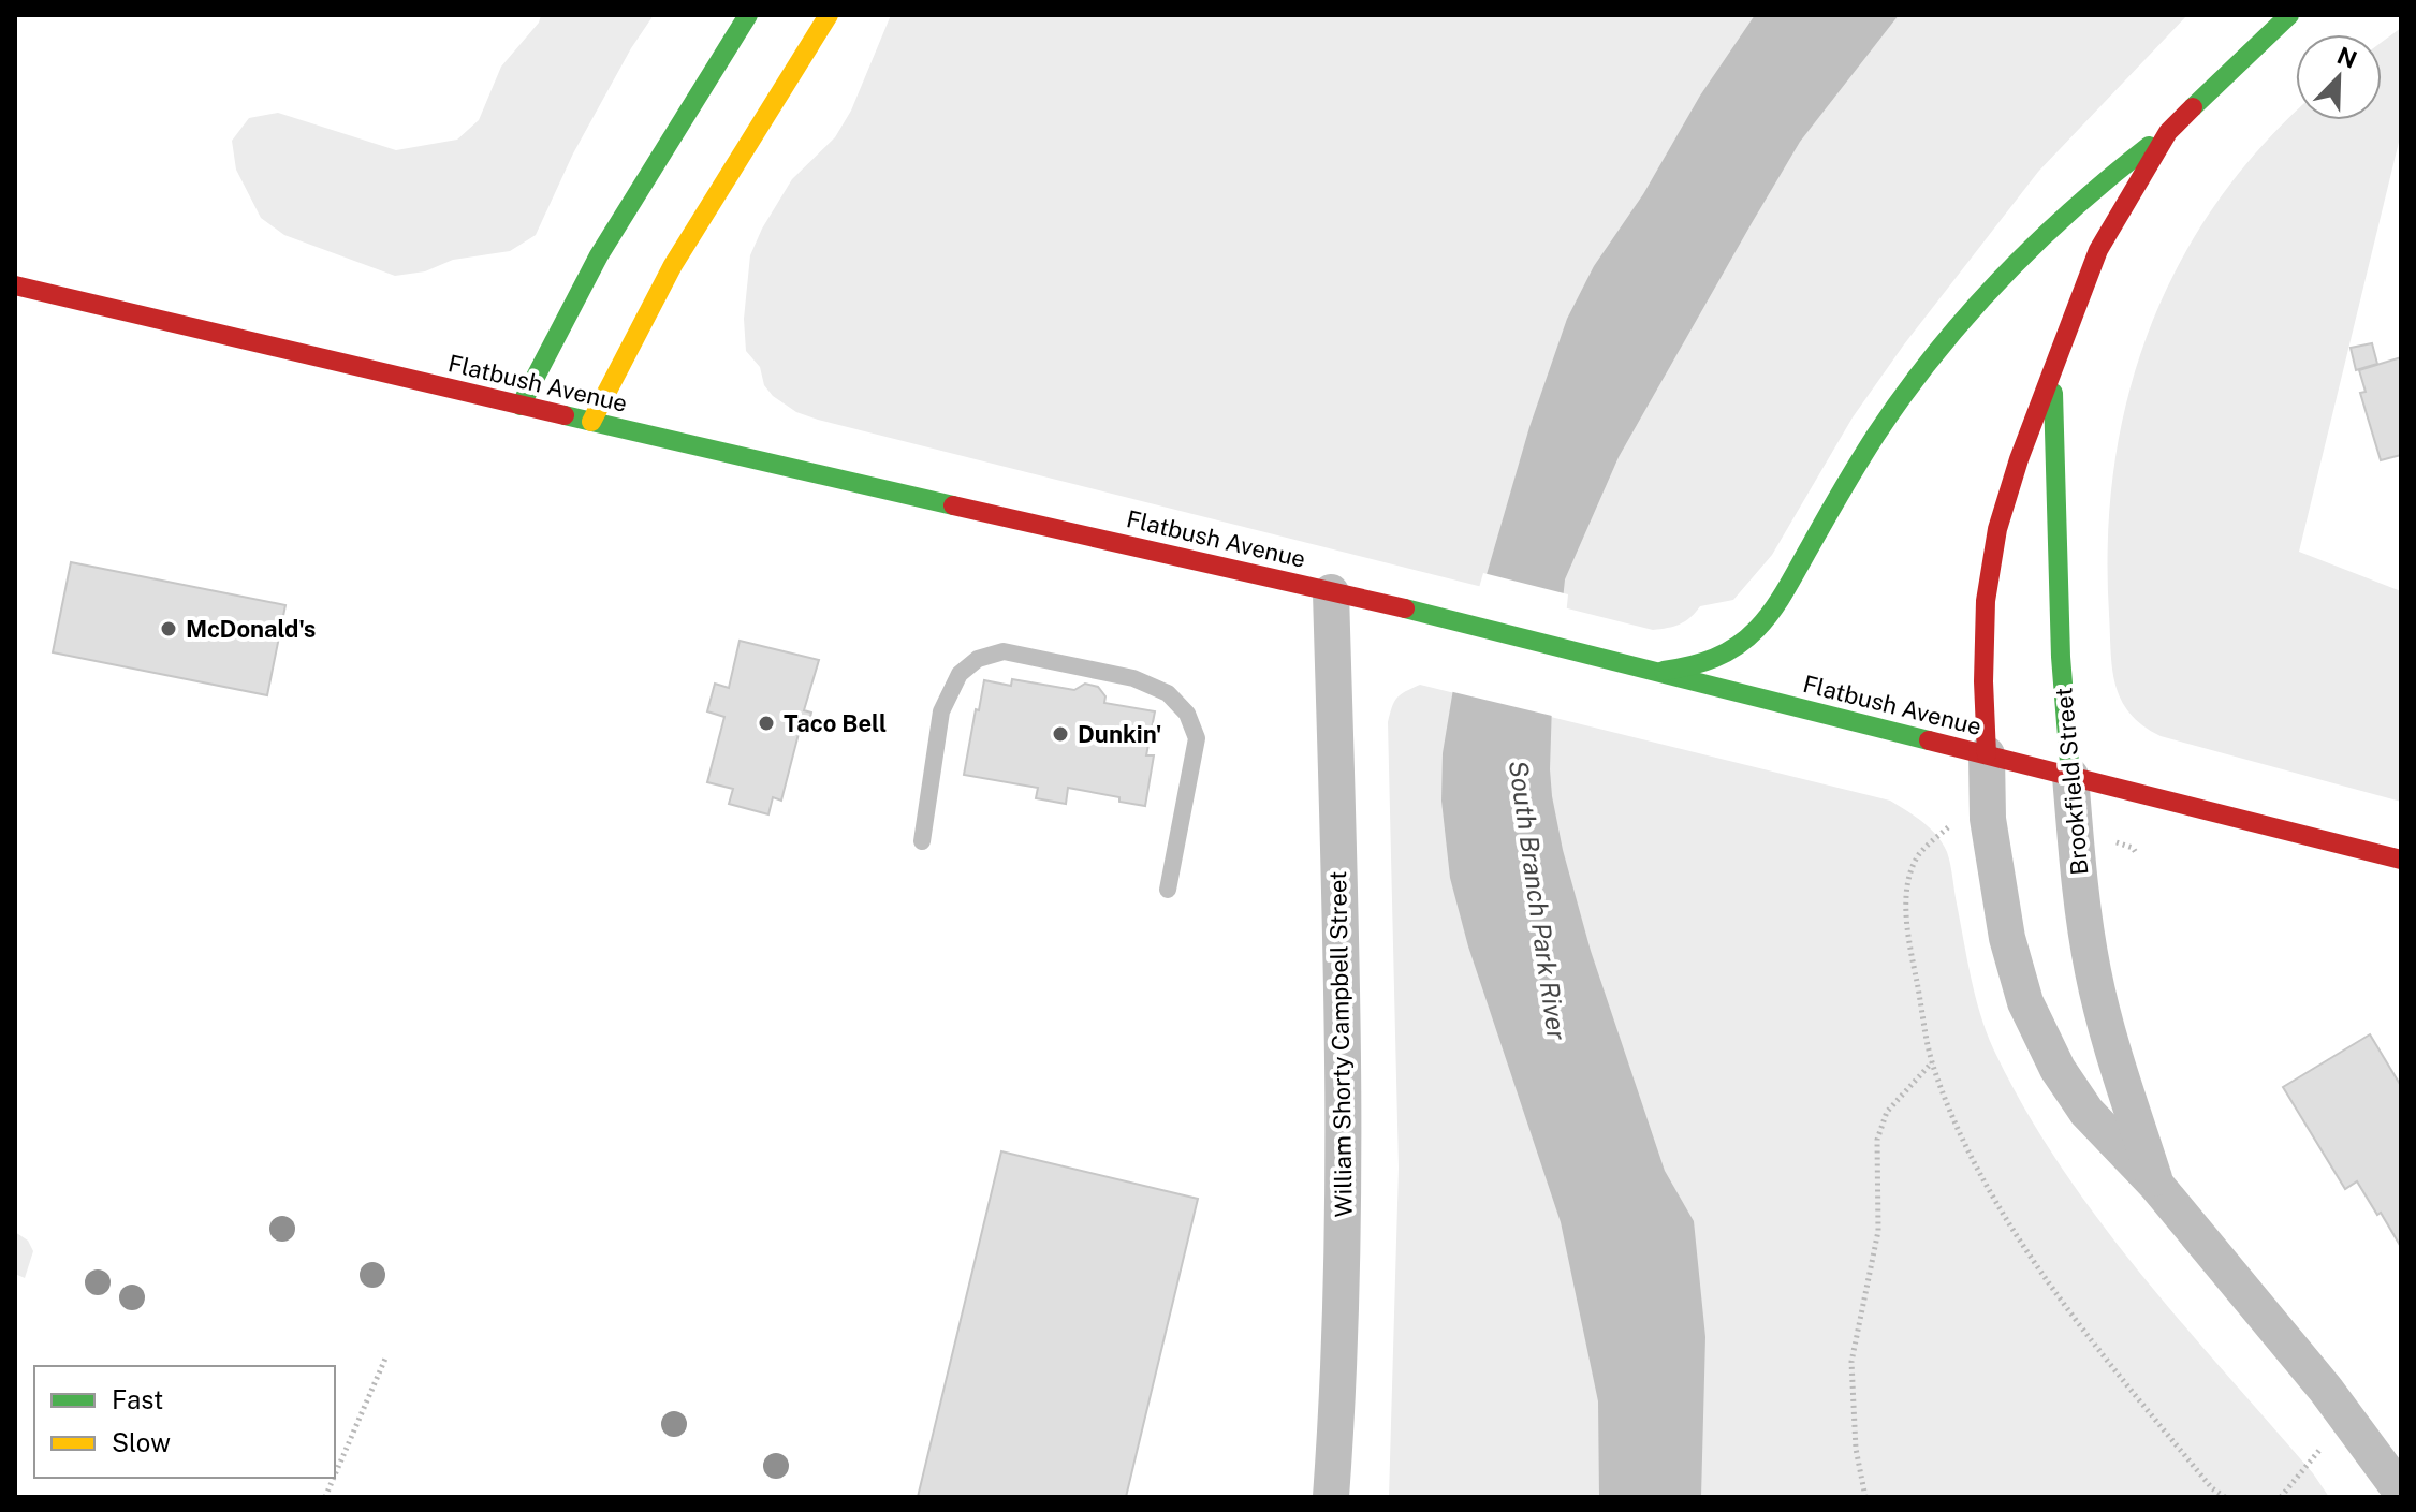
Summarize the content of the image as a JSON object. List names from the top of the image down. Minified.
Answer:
{"streets":{"main road":["Flatbush Avenue","Brookfield Street"],"street":["William Shorty Campbell Street"]},"crossings":[["Flatbush Avenue","Brookfield Street"],["Flatbush Avenue","William Shorty Campbell Street"]],"water":["South Branch Park River"],"places":["McDonald's","Taco Bell","Dunkin'"],"legend":["Fast","Slow"],"north":"top right"}
